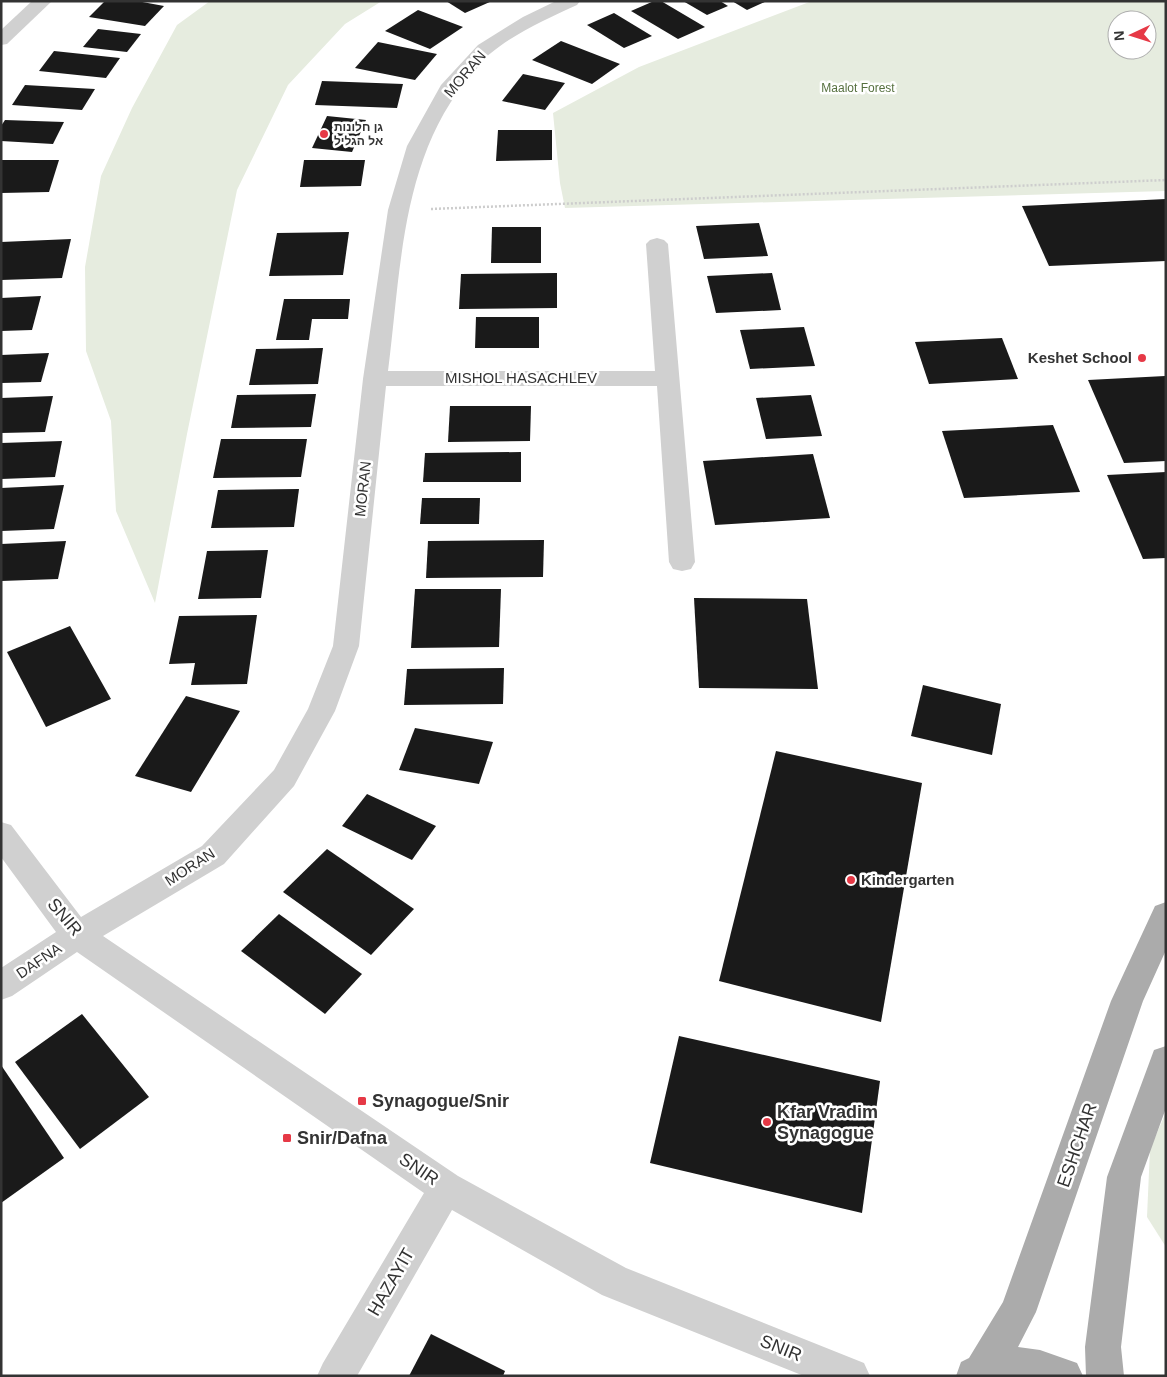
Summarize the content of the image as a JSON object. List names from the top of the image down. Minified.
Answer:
{"streets":{"main road":["ESHCHAR"],"street":["MORAN","MISHOL HASACHLEV","SNIR","DAFNA","HAZAYIT"]},"crossings":[["MORAN","MISHOL HASACHLEV"],["MORAN","SNIR"],["MORAN","DAFNA"],["SNIR","DAFNA"],["SNIR","HAZAYIT"]],"parks":["Maalot Forest"],"places":{"other":["גן חלונות אל הגליל","Keshet School","Kindergarten","Kfar Vradim Synagogue"],"transit":["Synagogue/Snir","Snir/Dafna"]},"north":"left"}
